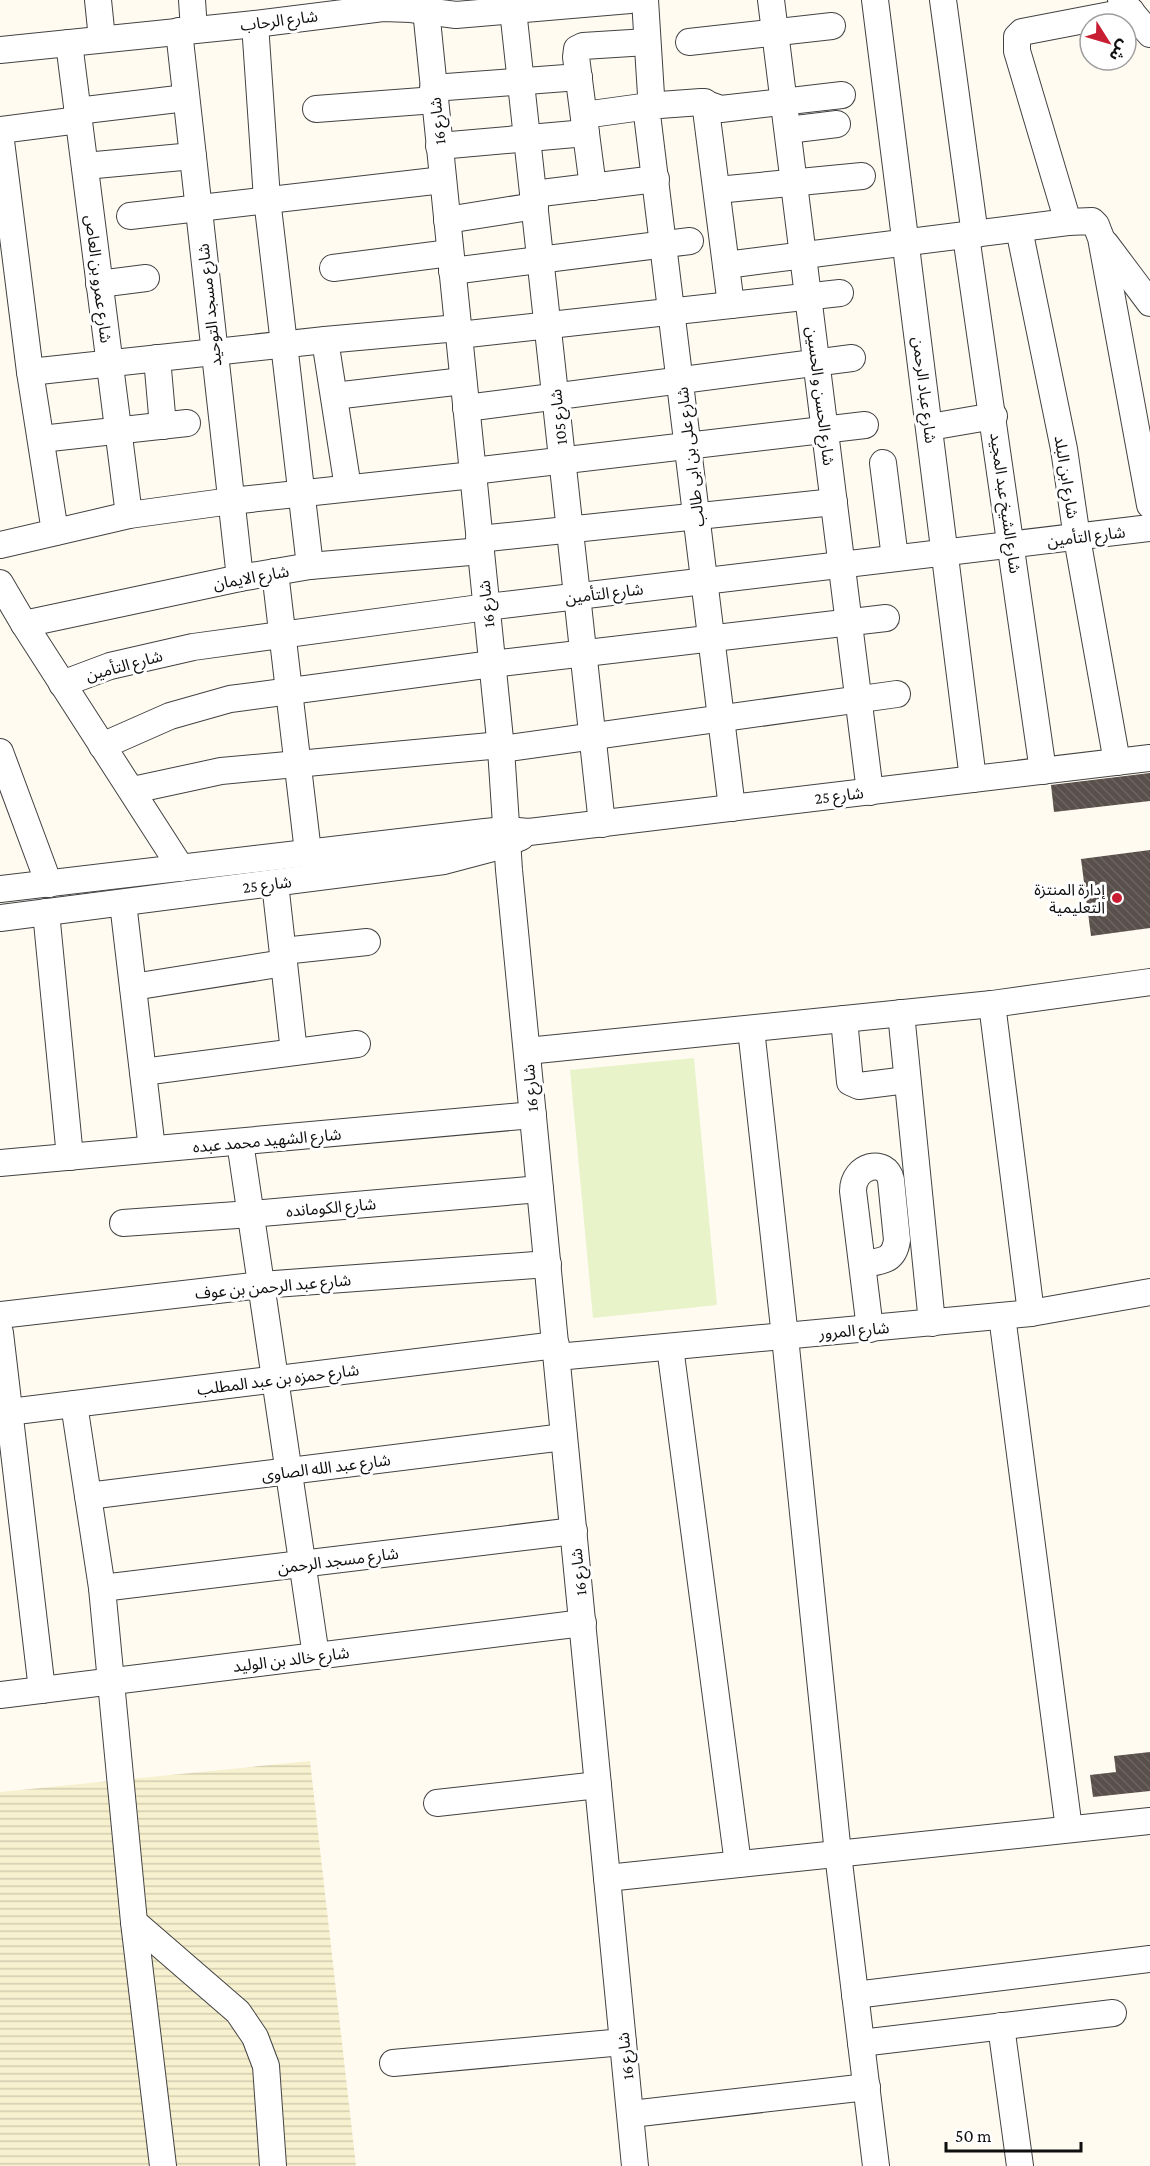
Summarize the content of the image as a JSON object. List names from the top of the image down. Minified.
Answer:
{"streets":{"street":["شارع الرحاب","شارع 16","شارع عمرو بن العاص","شارع مسجد التوحيد","شارع عباد الرحمن","شارع الحسن و الحسين","شارع 105","شارع على بن ابى طالب","شارع ابن البلد","شارع الشيخ عبد المجيد","شارع التأمين","شارع الايمان","شارع 25","شارع الشهيد محمد عبده","شارع الكومانده","شارع عبد الرحمن بن عوف","شارع المرور","شارع حمزه بن عبد المطلب","شارع عبد الله الصاوى","شارع مسجد الرحمن","شارع خالد بن الوليد"]},"crossings":[["شارع الرحاب","شارع 16"],["شارع الرحاب","شارع عمرو بن العاص"],["شارع الرحاب","شارع مسجد التوحيد"],["شارع الرحاب","شارع 105"],["شارع 16","شارع التأمين"],["شارع 16","شارع الايمان"],["شارع 16","شارع 25"],["شارع 16","شارع الشهيد محمد عبده"],["شارع 16","شارع الكومانده"],["شارع 16","شارع عبد الرحمن بن عوف"],["شارع 16","شارع المرور"],["شارع 16","شارع حمزه بن عبد المطلب"],["شارع 16","شارع عبد الله الصاوى"],["شارع 16","شارع مسجد الرحمن"],["شارع 16","شارع خالد بن الوليد"],["شارع مسجد التوحيد","شارع الايمان"],["شارع عباد الرحمن","شارع التأمين"],["شارع عباد الرحمن","شارع 25"],["شارع الحسن و الحسين","شارع التأمين"],["شارع الحسن و الحسين","شارع الايمان"],["شارع الحسن و الحسين","شارع 25"],["شارع 105","شارع التأمين"],["شارع 105","شارع الايمان"],["شارع 105","شارع 25"],["شارع على بن ابى طالب","شارع التأمين"],["شارع على بن ابى طالب","شارع الايمان"],["شارع على بن ابى طالب","شارع 25"],["شارع ابن البلد","شارع التأمين"],["شارع ابن البلد","شارع 25"],["شارع الشيخ عبد المجيد","شارع التأمين"],["شارع الشيخ عبد المجيد","شارع 25"],["شارع المرور","شارع حمزه بن عبد المطلب"]],"places":["إدارة المنتزة التعليمية"],"scale_bar":"50 m","north":"bottom right"}
